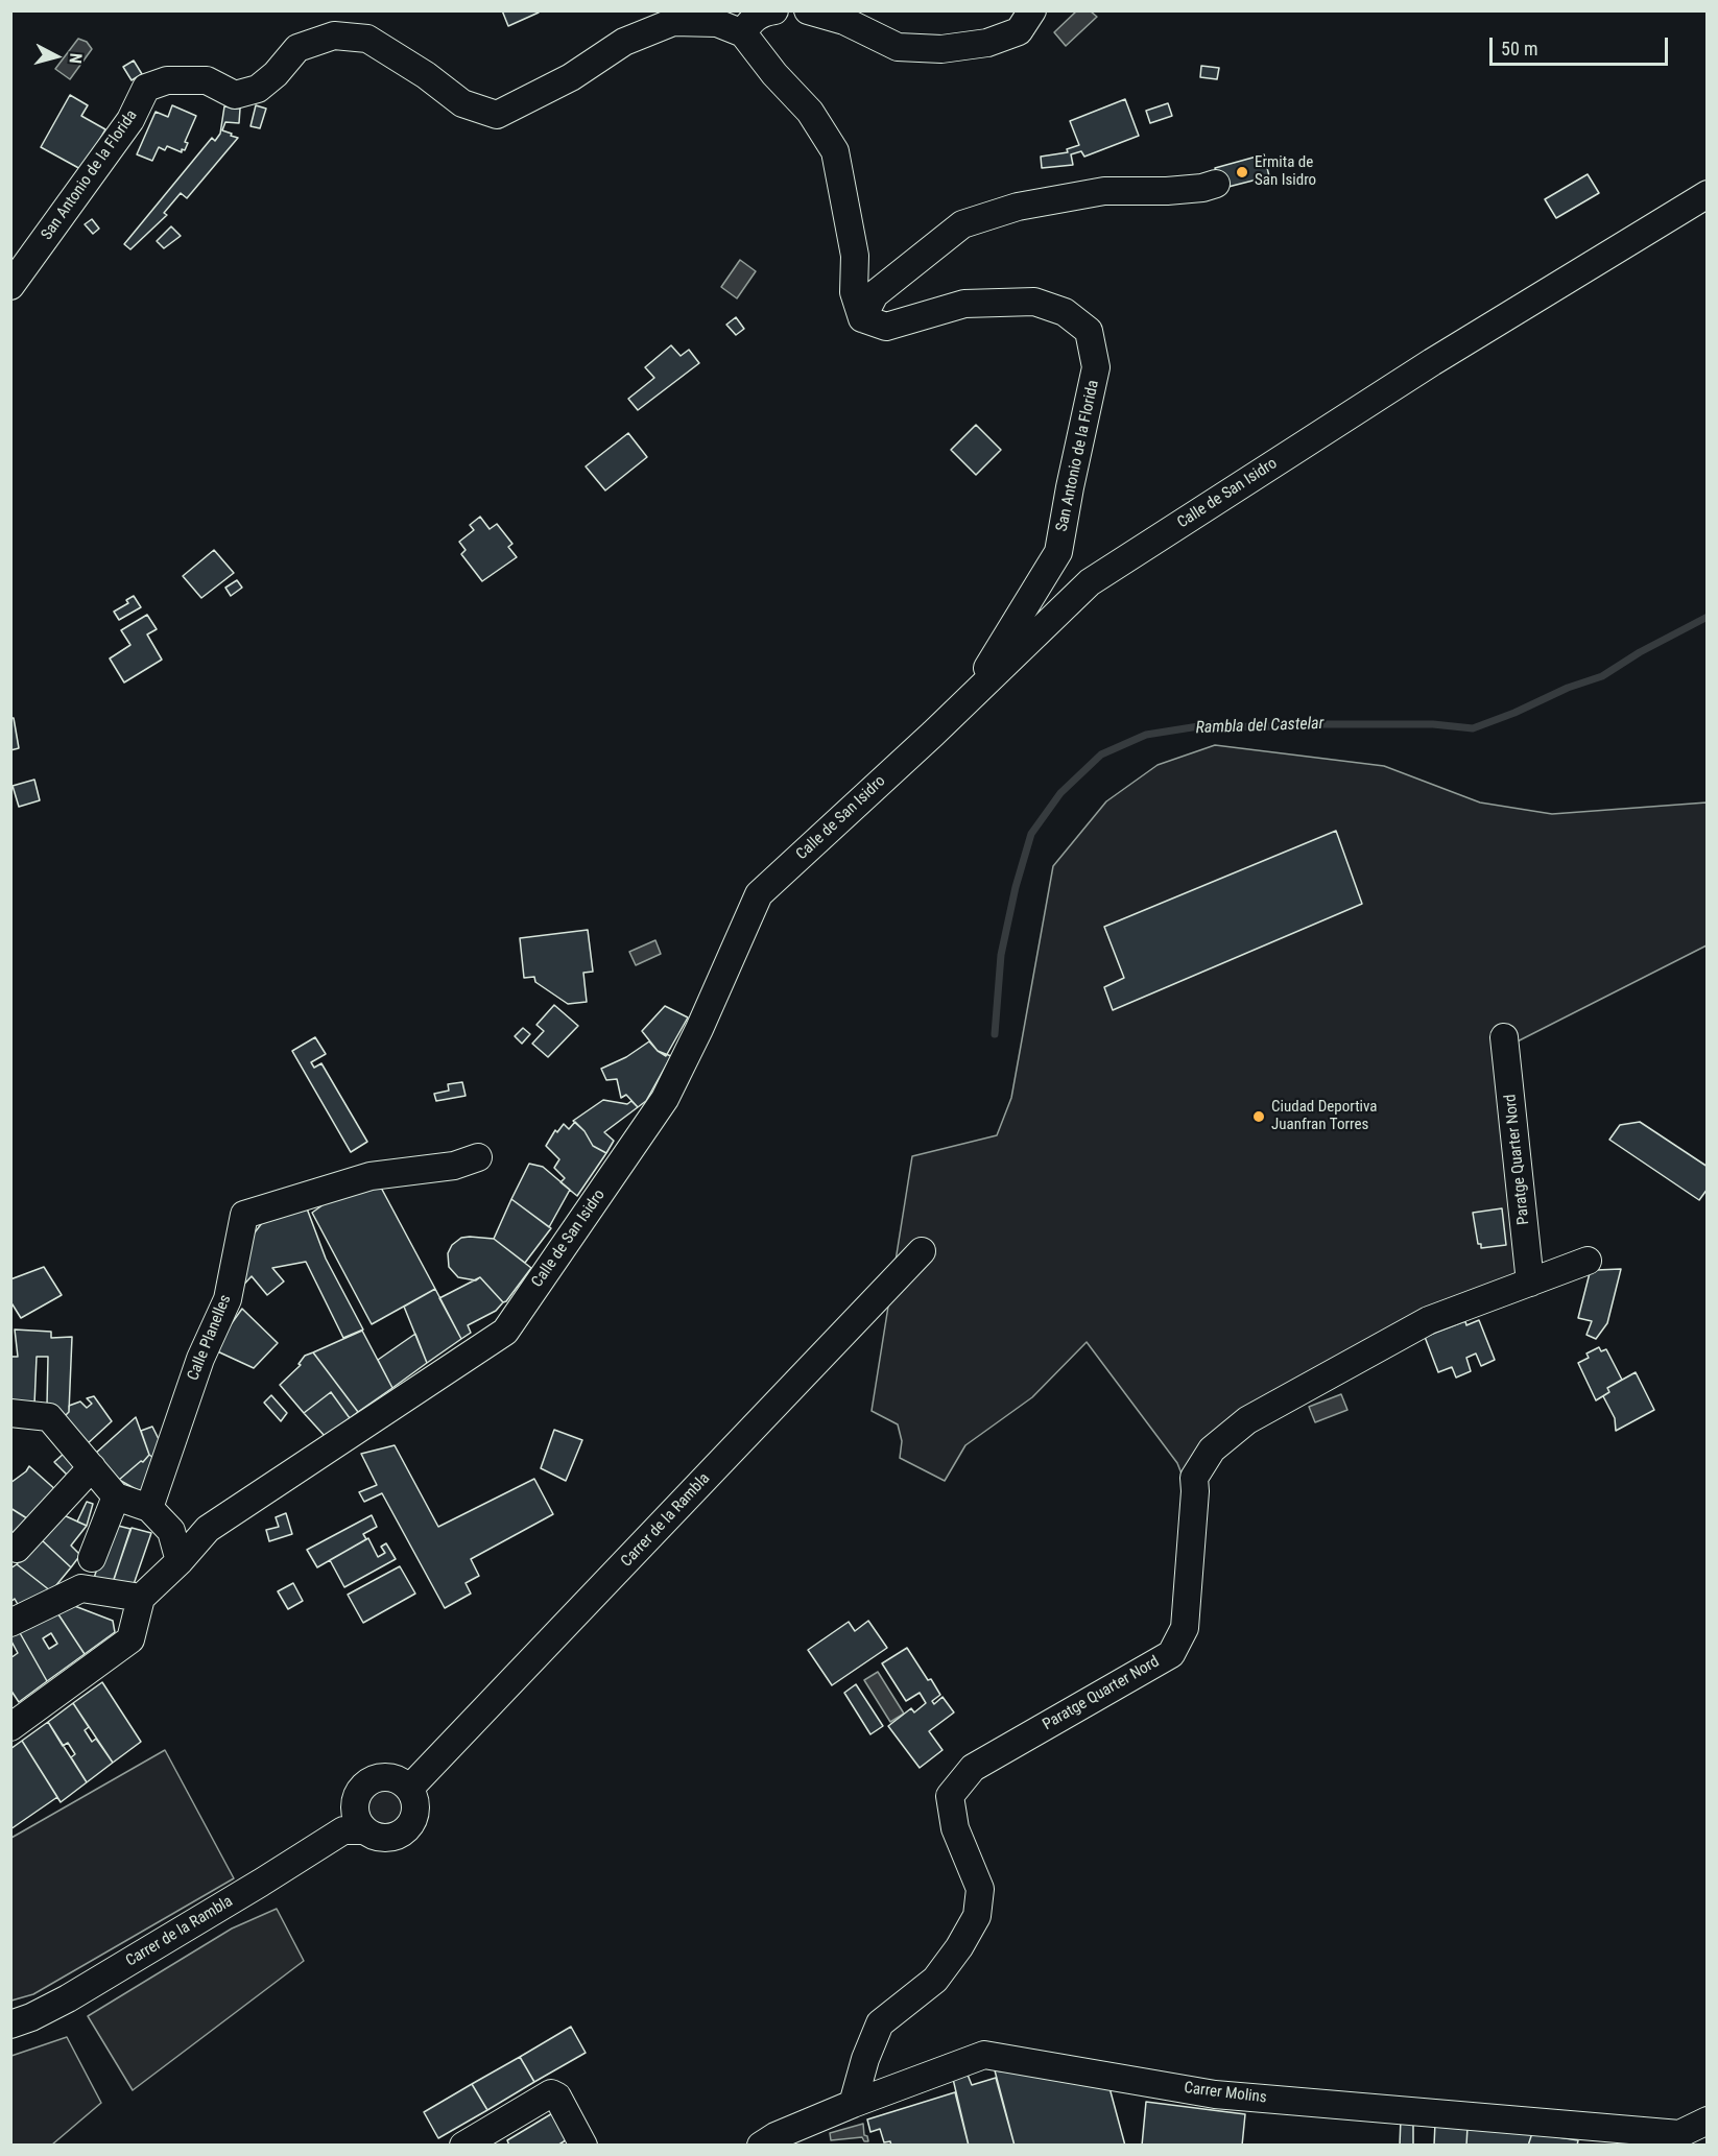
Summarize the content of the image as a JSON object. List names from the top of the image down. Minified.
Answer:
{"streets":{"street":["San Antonio de la Florida","Calle de San Isidro","Paratge Quarter Nord","Calle Planelles","Carrer de la Rambla","Carrer Molins"]},"crossings":[["San Antonio de la Florida","Calle de San Isidro"],["Paratge Quarter Nord","Carrer Molins"]],"water":["Rambla del Castelar"],"places":["Ermita de San Isidro","Ciudad Deportiva Juanfran Torres"],"scale_bar":"50 m","north":"right"}
